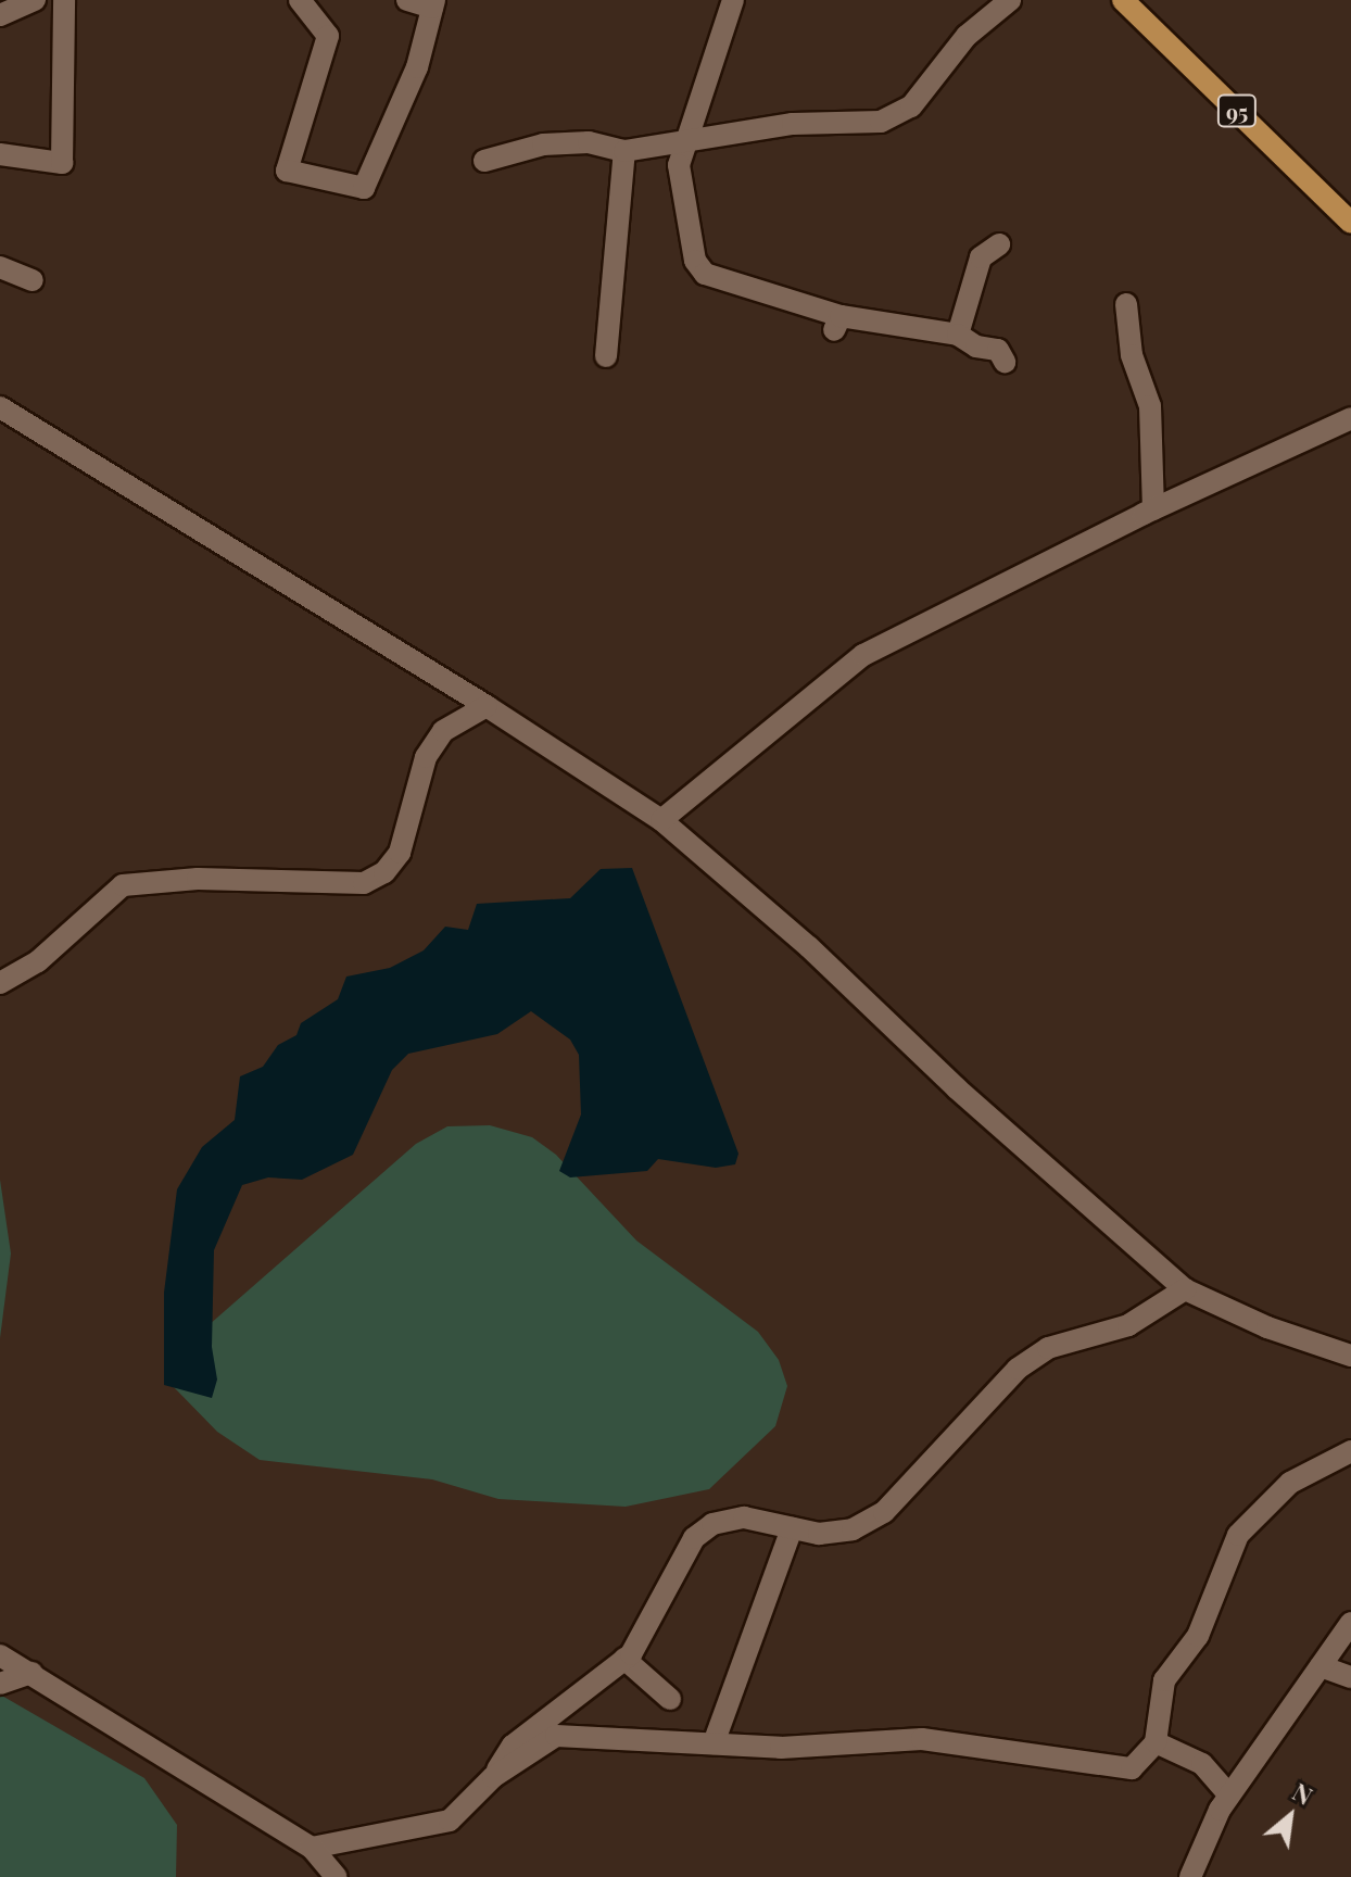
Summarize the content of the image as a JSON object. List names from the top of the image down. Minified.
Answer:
{"streets":{"main road":["95"]},"north":"top right"}
